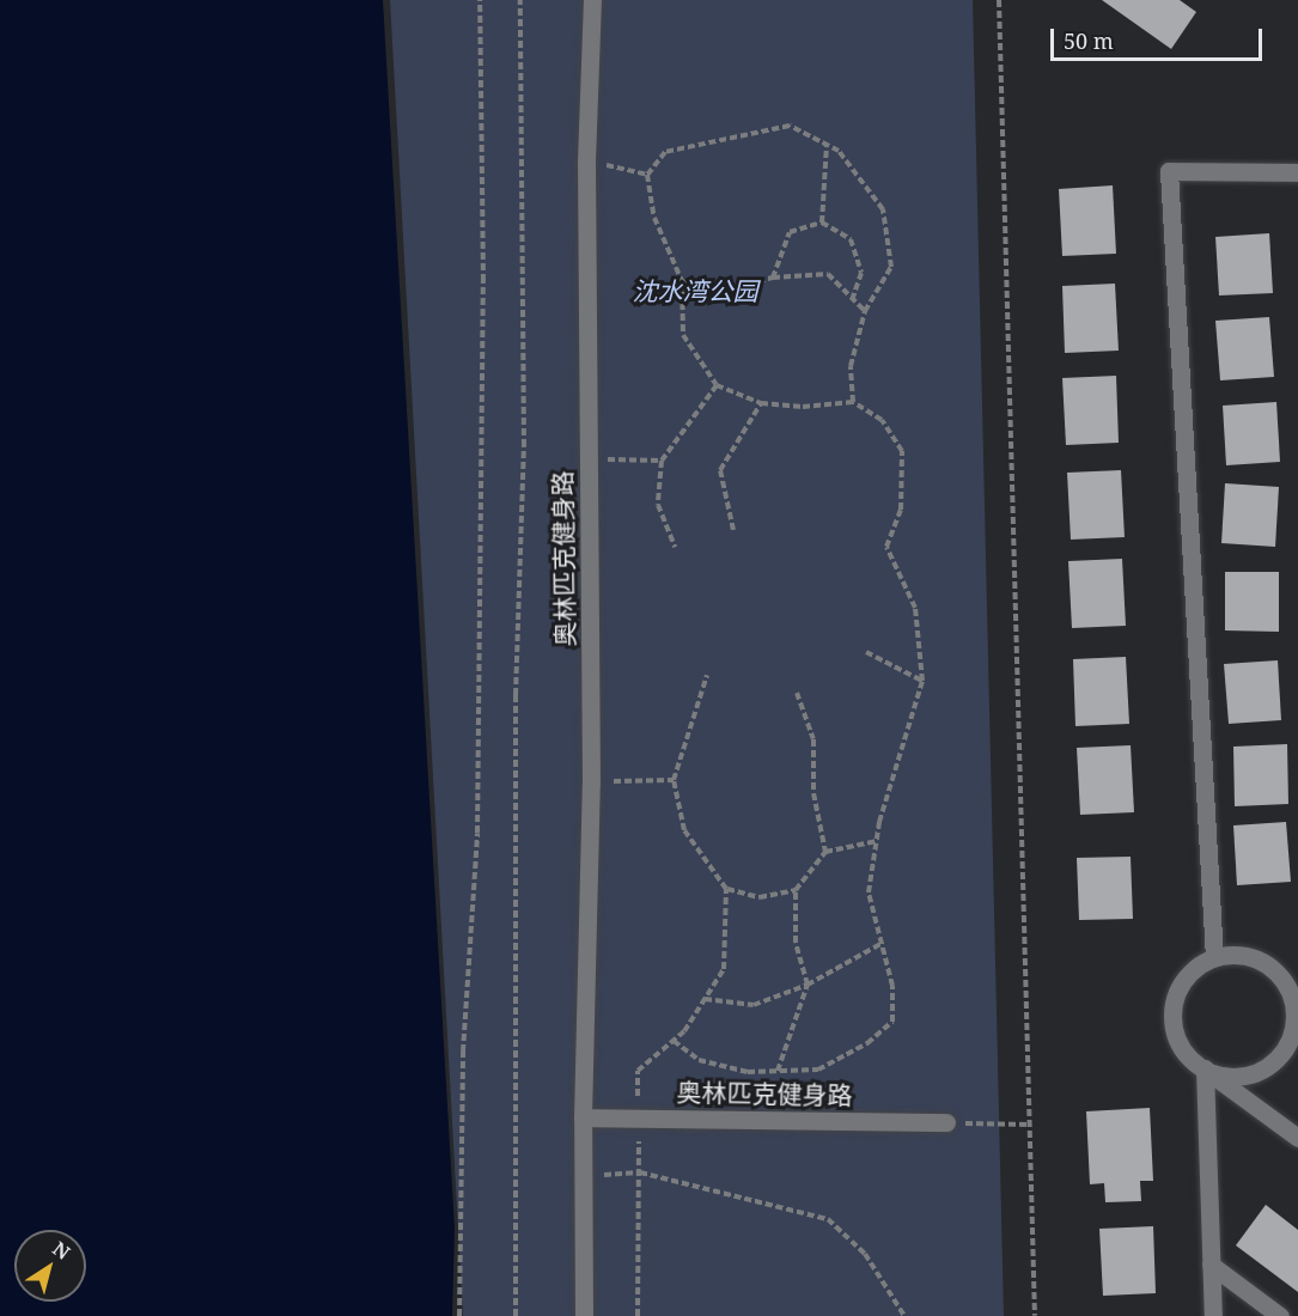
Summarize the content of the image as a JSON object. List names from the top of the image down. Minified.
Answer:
{"streets":{"street":["奥林匹克健身路"]},"parks":["沈水湾公园"],"scale_bar":"50 m","north":"top right"}
